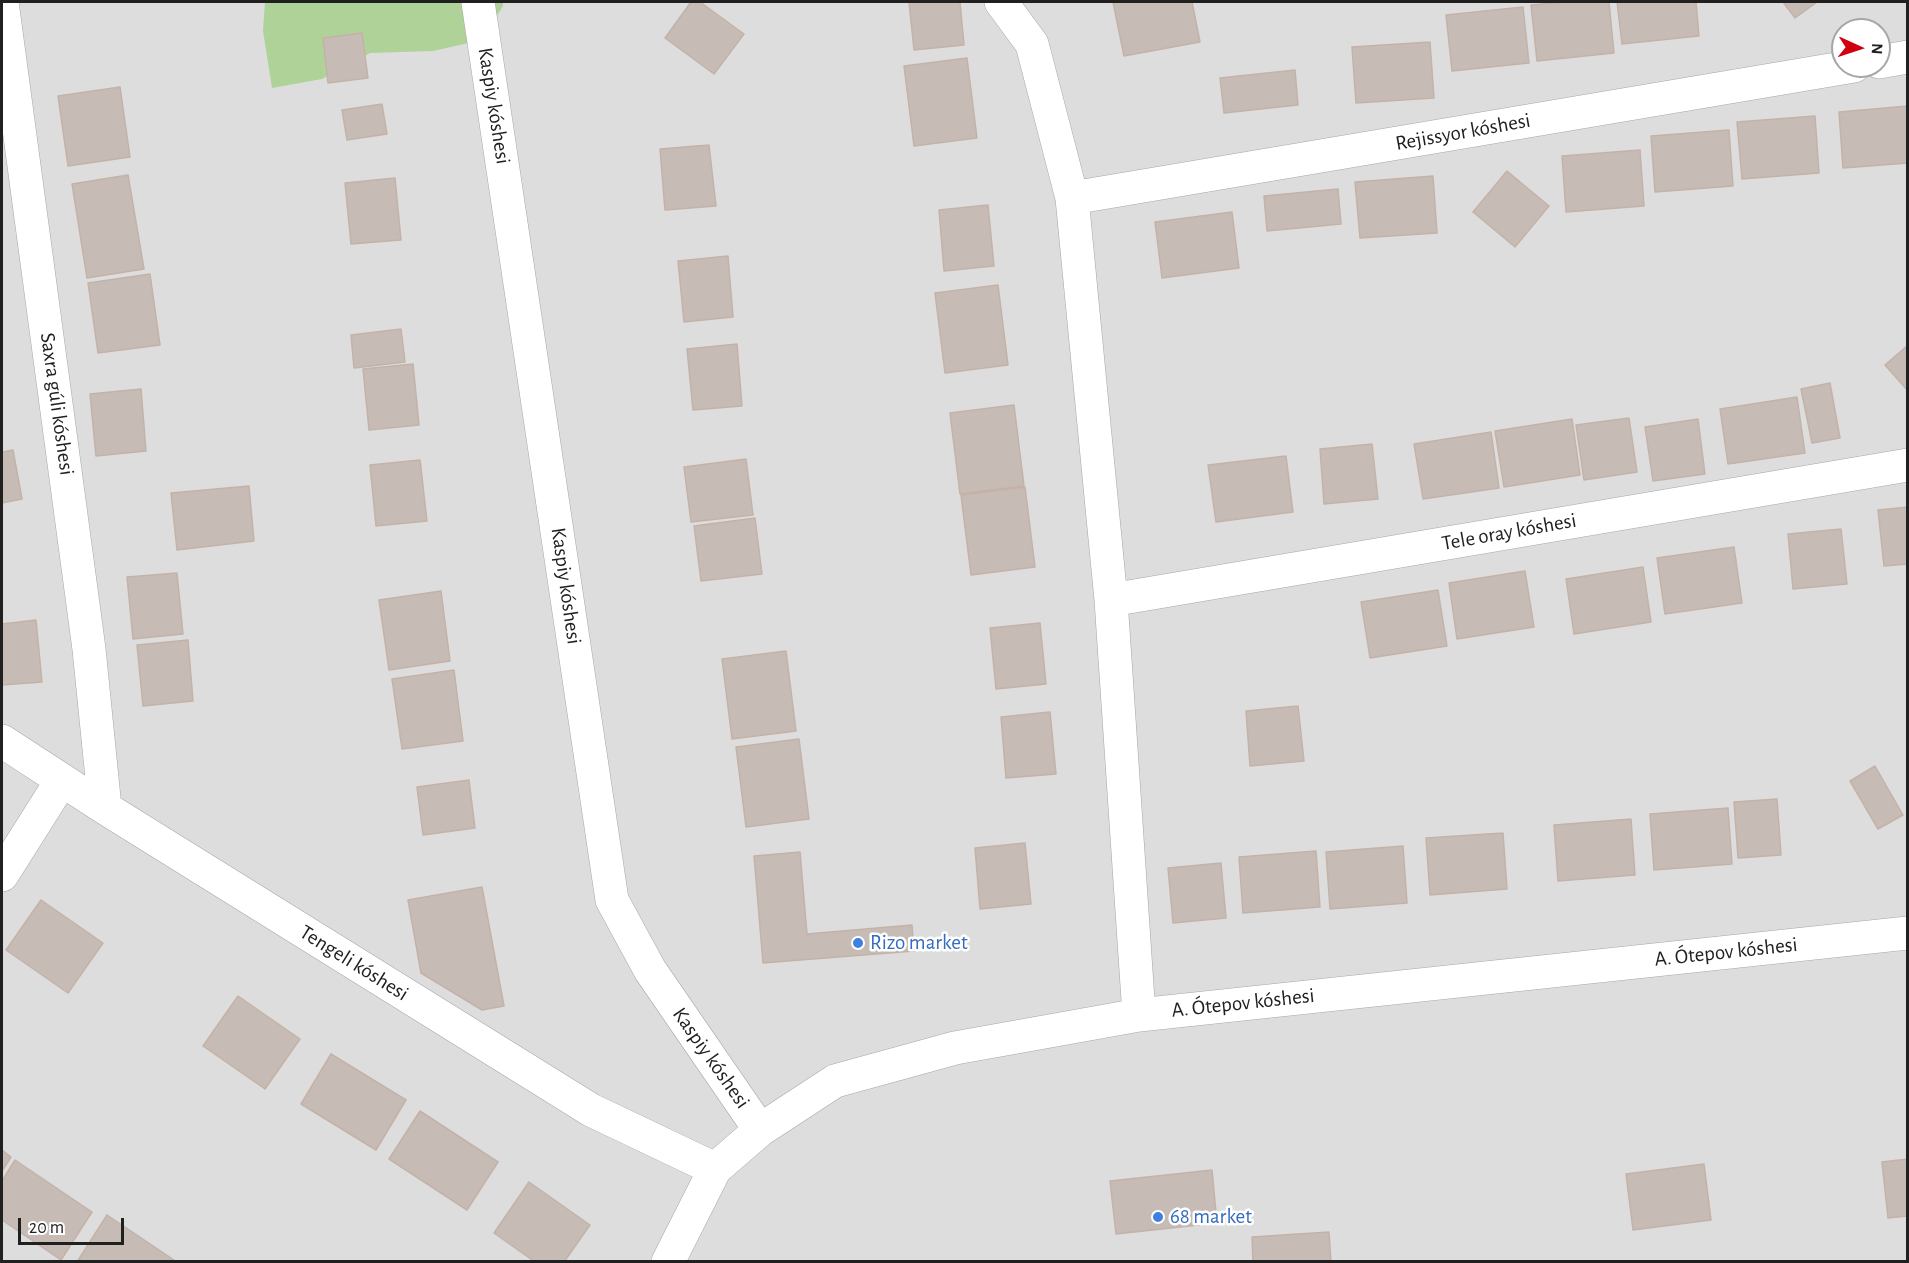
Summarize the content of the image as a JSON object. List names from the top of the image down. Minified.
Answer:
{"streets":{"street":["Kaspiy kóshesi","Rejissyor kóshesi","Saxra gúli kóshesi","Tele oray kóshesi","A. Ótepov kóshesi","Tengeli kóshesi"]},"crossings":[["Kaspiy kóshesi","A. Ótepov kóshesi"],["Saxra gúli kóshesi","Tengeli kóshesi"],["A. Ótepov kóshesi","Tengeli kóshesi"]],"places":["Rizo market","68 market"],"scale_bar":"20 m","north":"right"}
